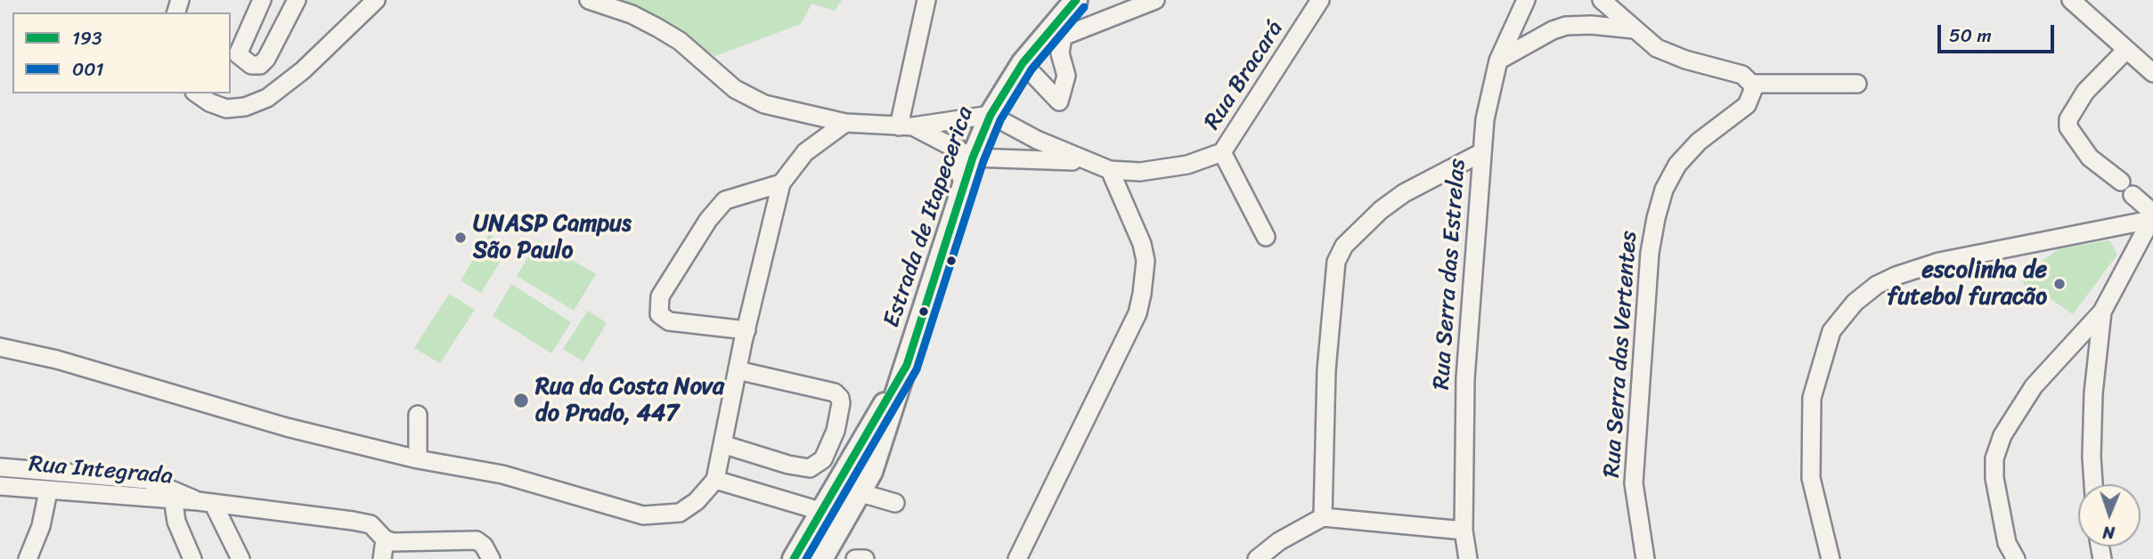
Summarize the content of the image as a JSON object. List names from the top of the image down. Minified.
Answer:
{"streets":{"main road":["Estrada de Itapecerica"],"street":["Rua Bracará","Rua Serra das Estrelas","Rua Serra das Vertentes","Rua Integrada"]},"crossings":[["Rua Bracará","Estrada de Itapecerica"]],"places":["UNASP Campus São Paulo","escolinha de futebol furacão","Rua da Costa Nova do Prado, 447"],"lines":["transit line 193","transit line 001"],"legend":["193","001"],"scale_bar":"50 m","north":"bottom"}
